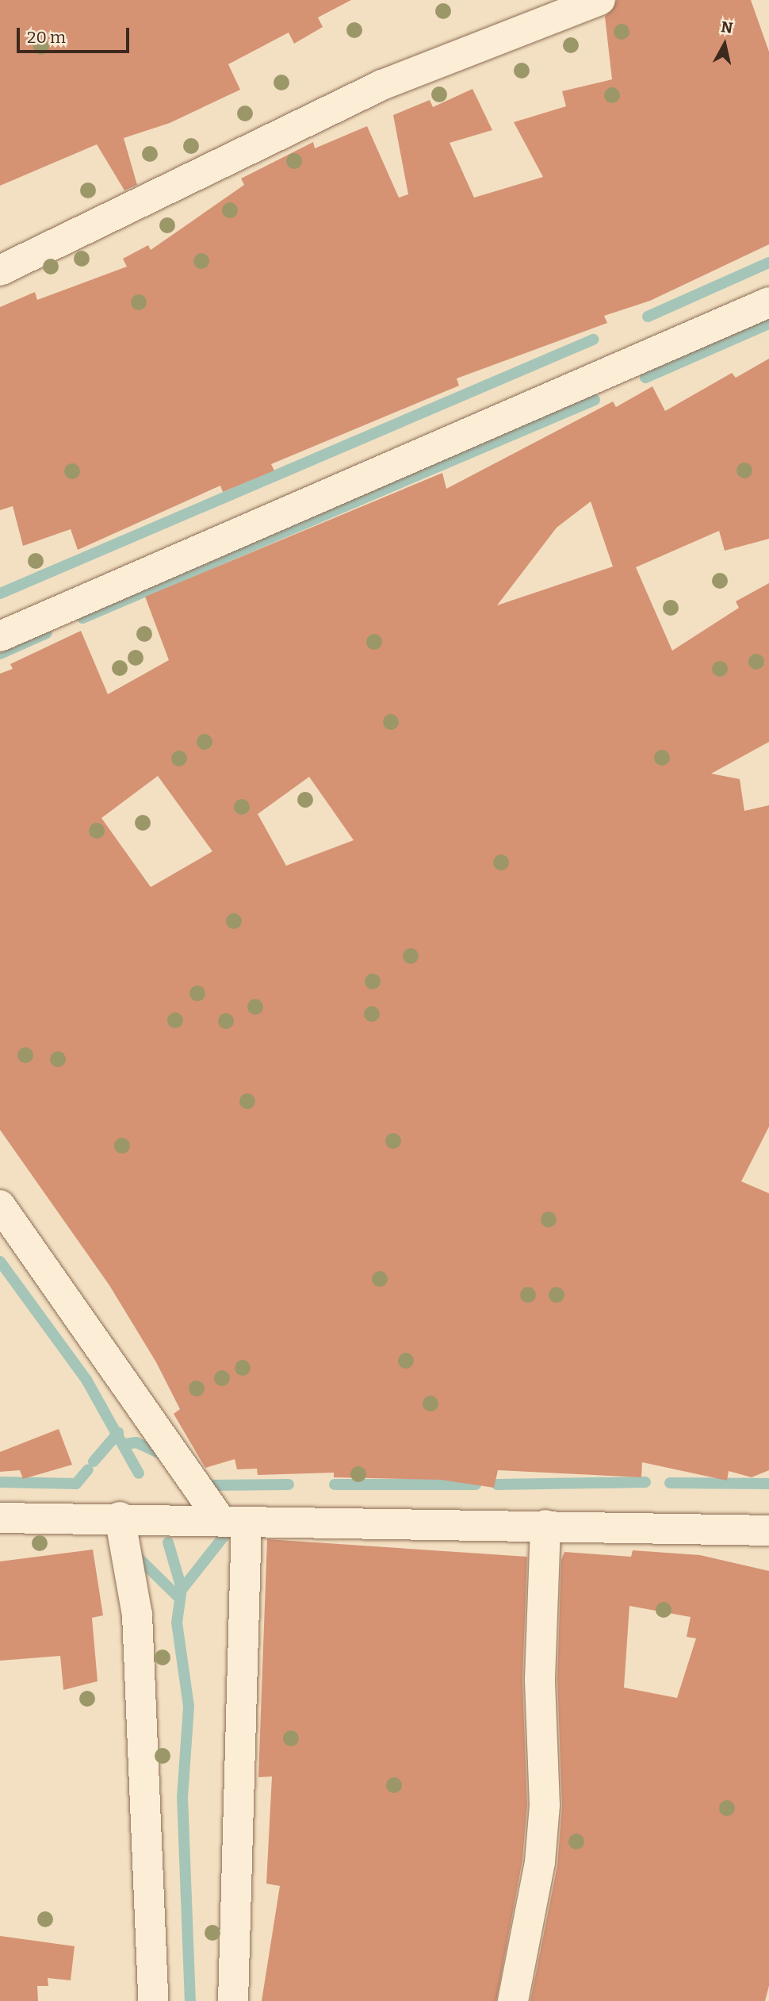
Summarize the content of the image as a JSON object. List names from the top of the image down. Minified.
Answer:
{"scale_bar":"20 m","north":"top"}
